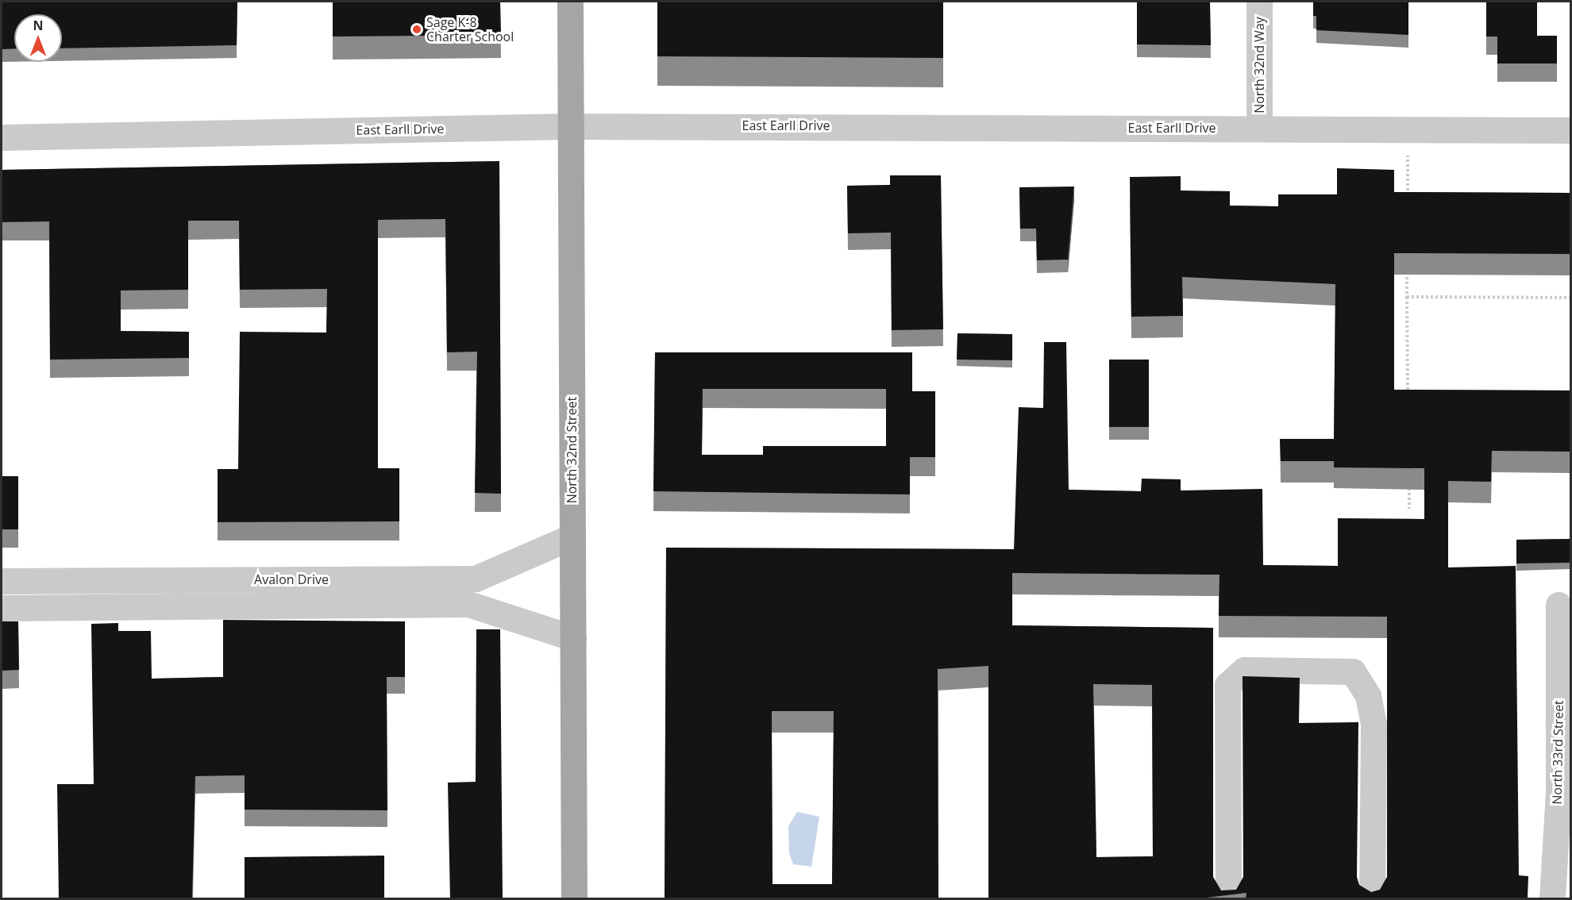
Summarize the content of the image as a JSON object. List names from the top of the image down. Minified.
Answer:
{"streets":{"main road":["North 32nd Street"],"street":["North 32nd Way","East Earll Drive","Avalon Drive","North 33rd Street"]},"crossings":[["North 32nd Way","East Earll Drive"],["East Earll Drive","North 32nd Street"],["North 32nd Street","Avalon Drive"]],"places":["Sage K-8 Charter School"],"north":"top"}
